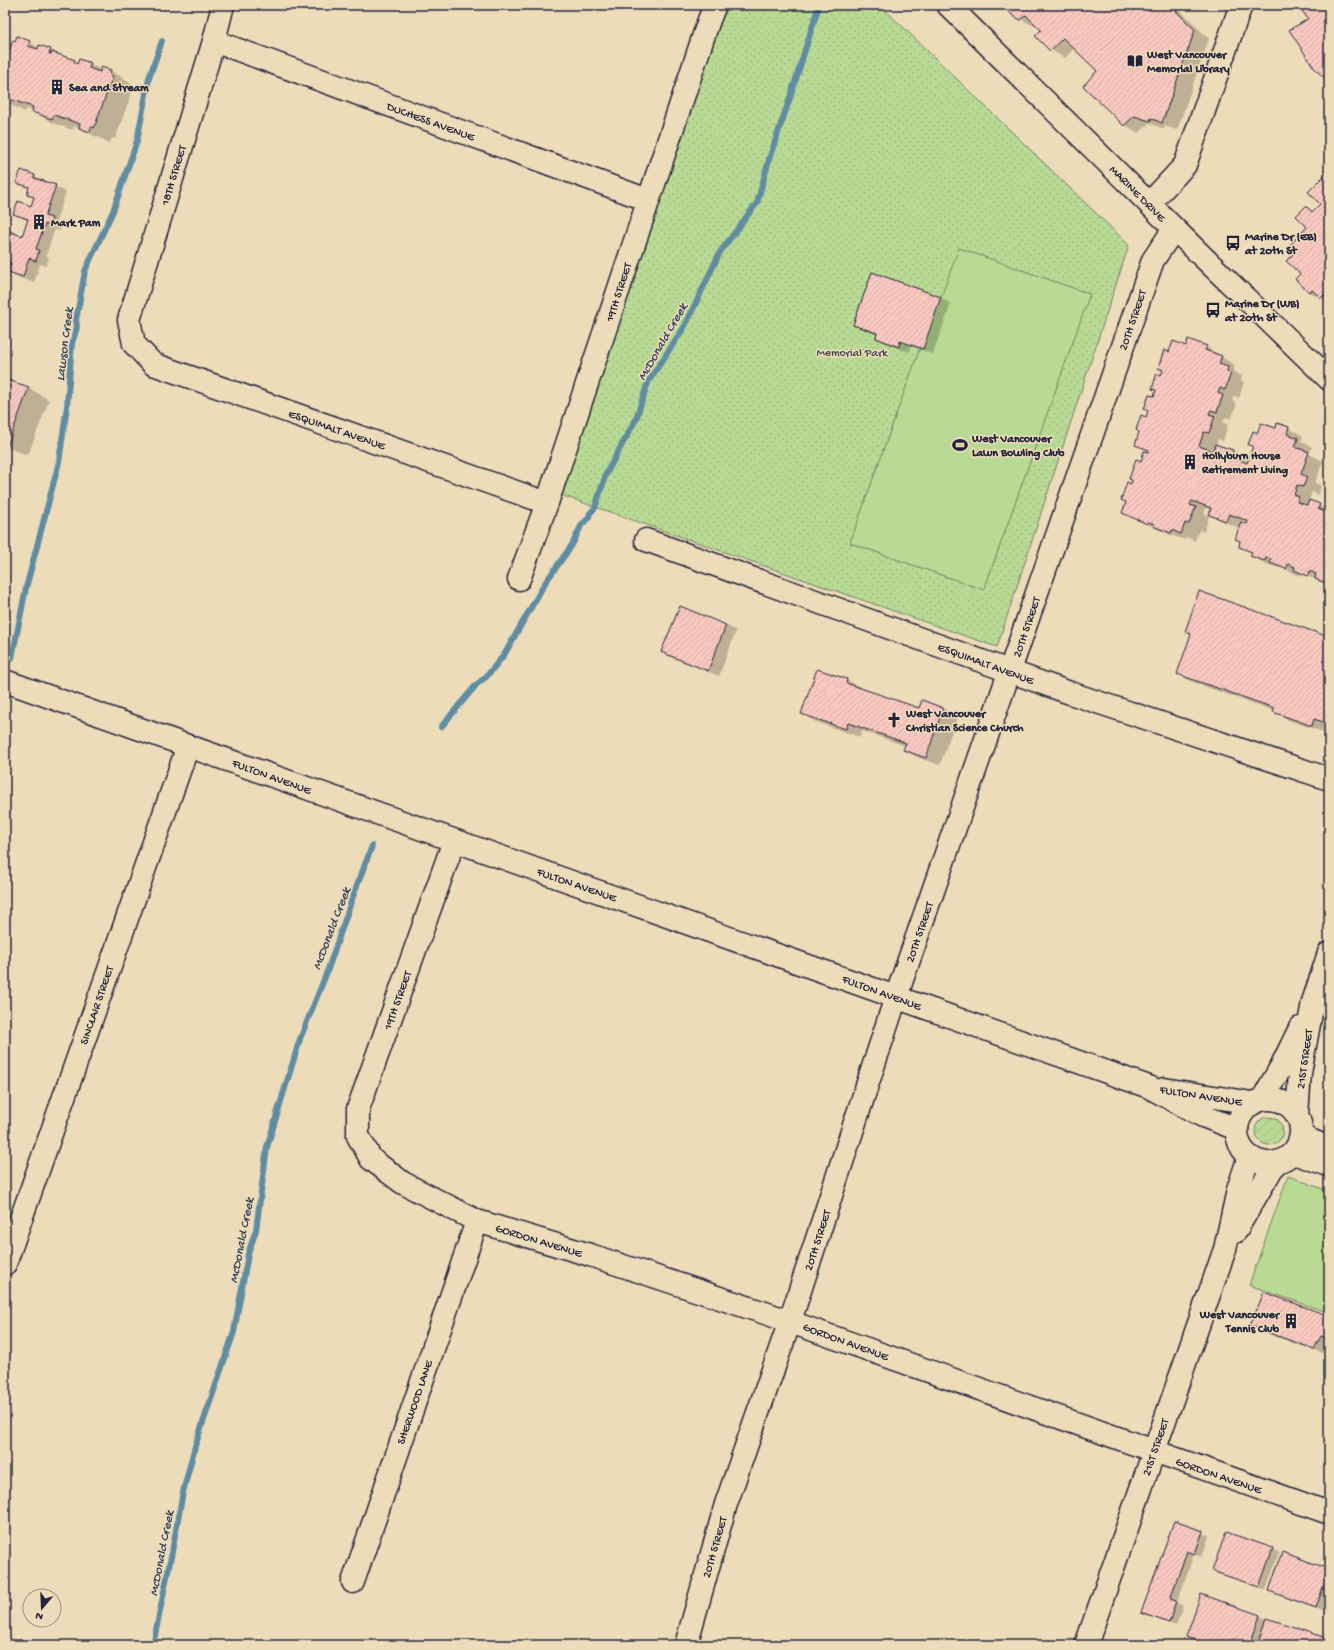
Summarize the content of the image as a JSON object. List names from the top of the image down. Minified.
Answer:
{"streets":{"street":["DUCHESS AVENUE","18TH STREET","MARINE DRIVE","19TH STREET","20TH STREET","ESQUIMALT AVENUE","FULTON AVENUE","SINCLAIR STREET","21ST STREET","GORDON AVENUE","SHERWOOD LANE"]},"crossings":[["DUCHESS AVENUE","18TH STREET"],["DUCHESS AVENUE","19TH STREET"],["18TH STREET","ESQUIMALT AVENUE"],["MARINE DRIVE","20TH STREET"],["19TH STREET","ESQUIMALT AVENUE"],["19TH STREET","FULTON AVENUE"],["19TH STREET","GORDON AVENUE"],["20TH STREET","ESQUIMALT AVENUE"],["20TH STREET","FULTON AVENUE"],["20TH STREET","GORDON AVENUE"],["FULTON AVENUE","SINCLAIR STREET"],["FULTON AVENUE","21ST STREET"],["21ST STREET","GORDON AVENUE"],["GORDON AVENUE","SHERWOOD LANE"]],"water":["McDonald Creek","Lawson Creek"],"parks":["Memorial Park"],"places":{"library":["West Vancouver Memorial Library"],"building":["Sea and Stream","Mark Pam","Hollyburn House Retirement Living","West Vancouver Tennis Club"],"bus stop":["Marine Dr (EB) at 20th St","Marine Dr (WB) at 20th St"],"sports":["West Vancouver Lawn Bowling Club"],"church":["West Vancouver Christian Science Church"]},"north":"bottom"}
